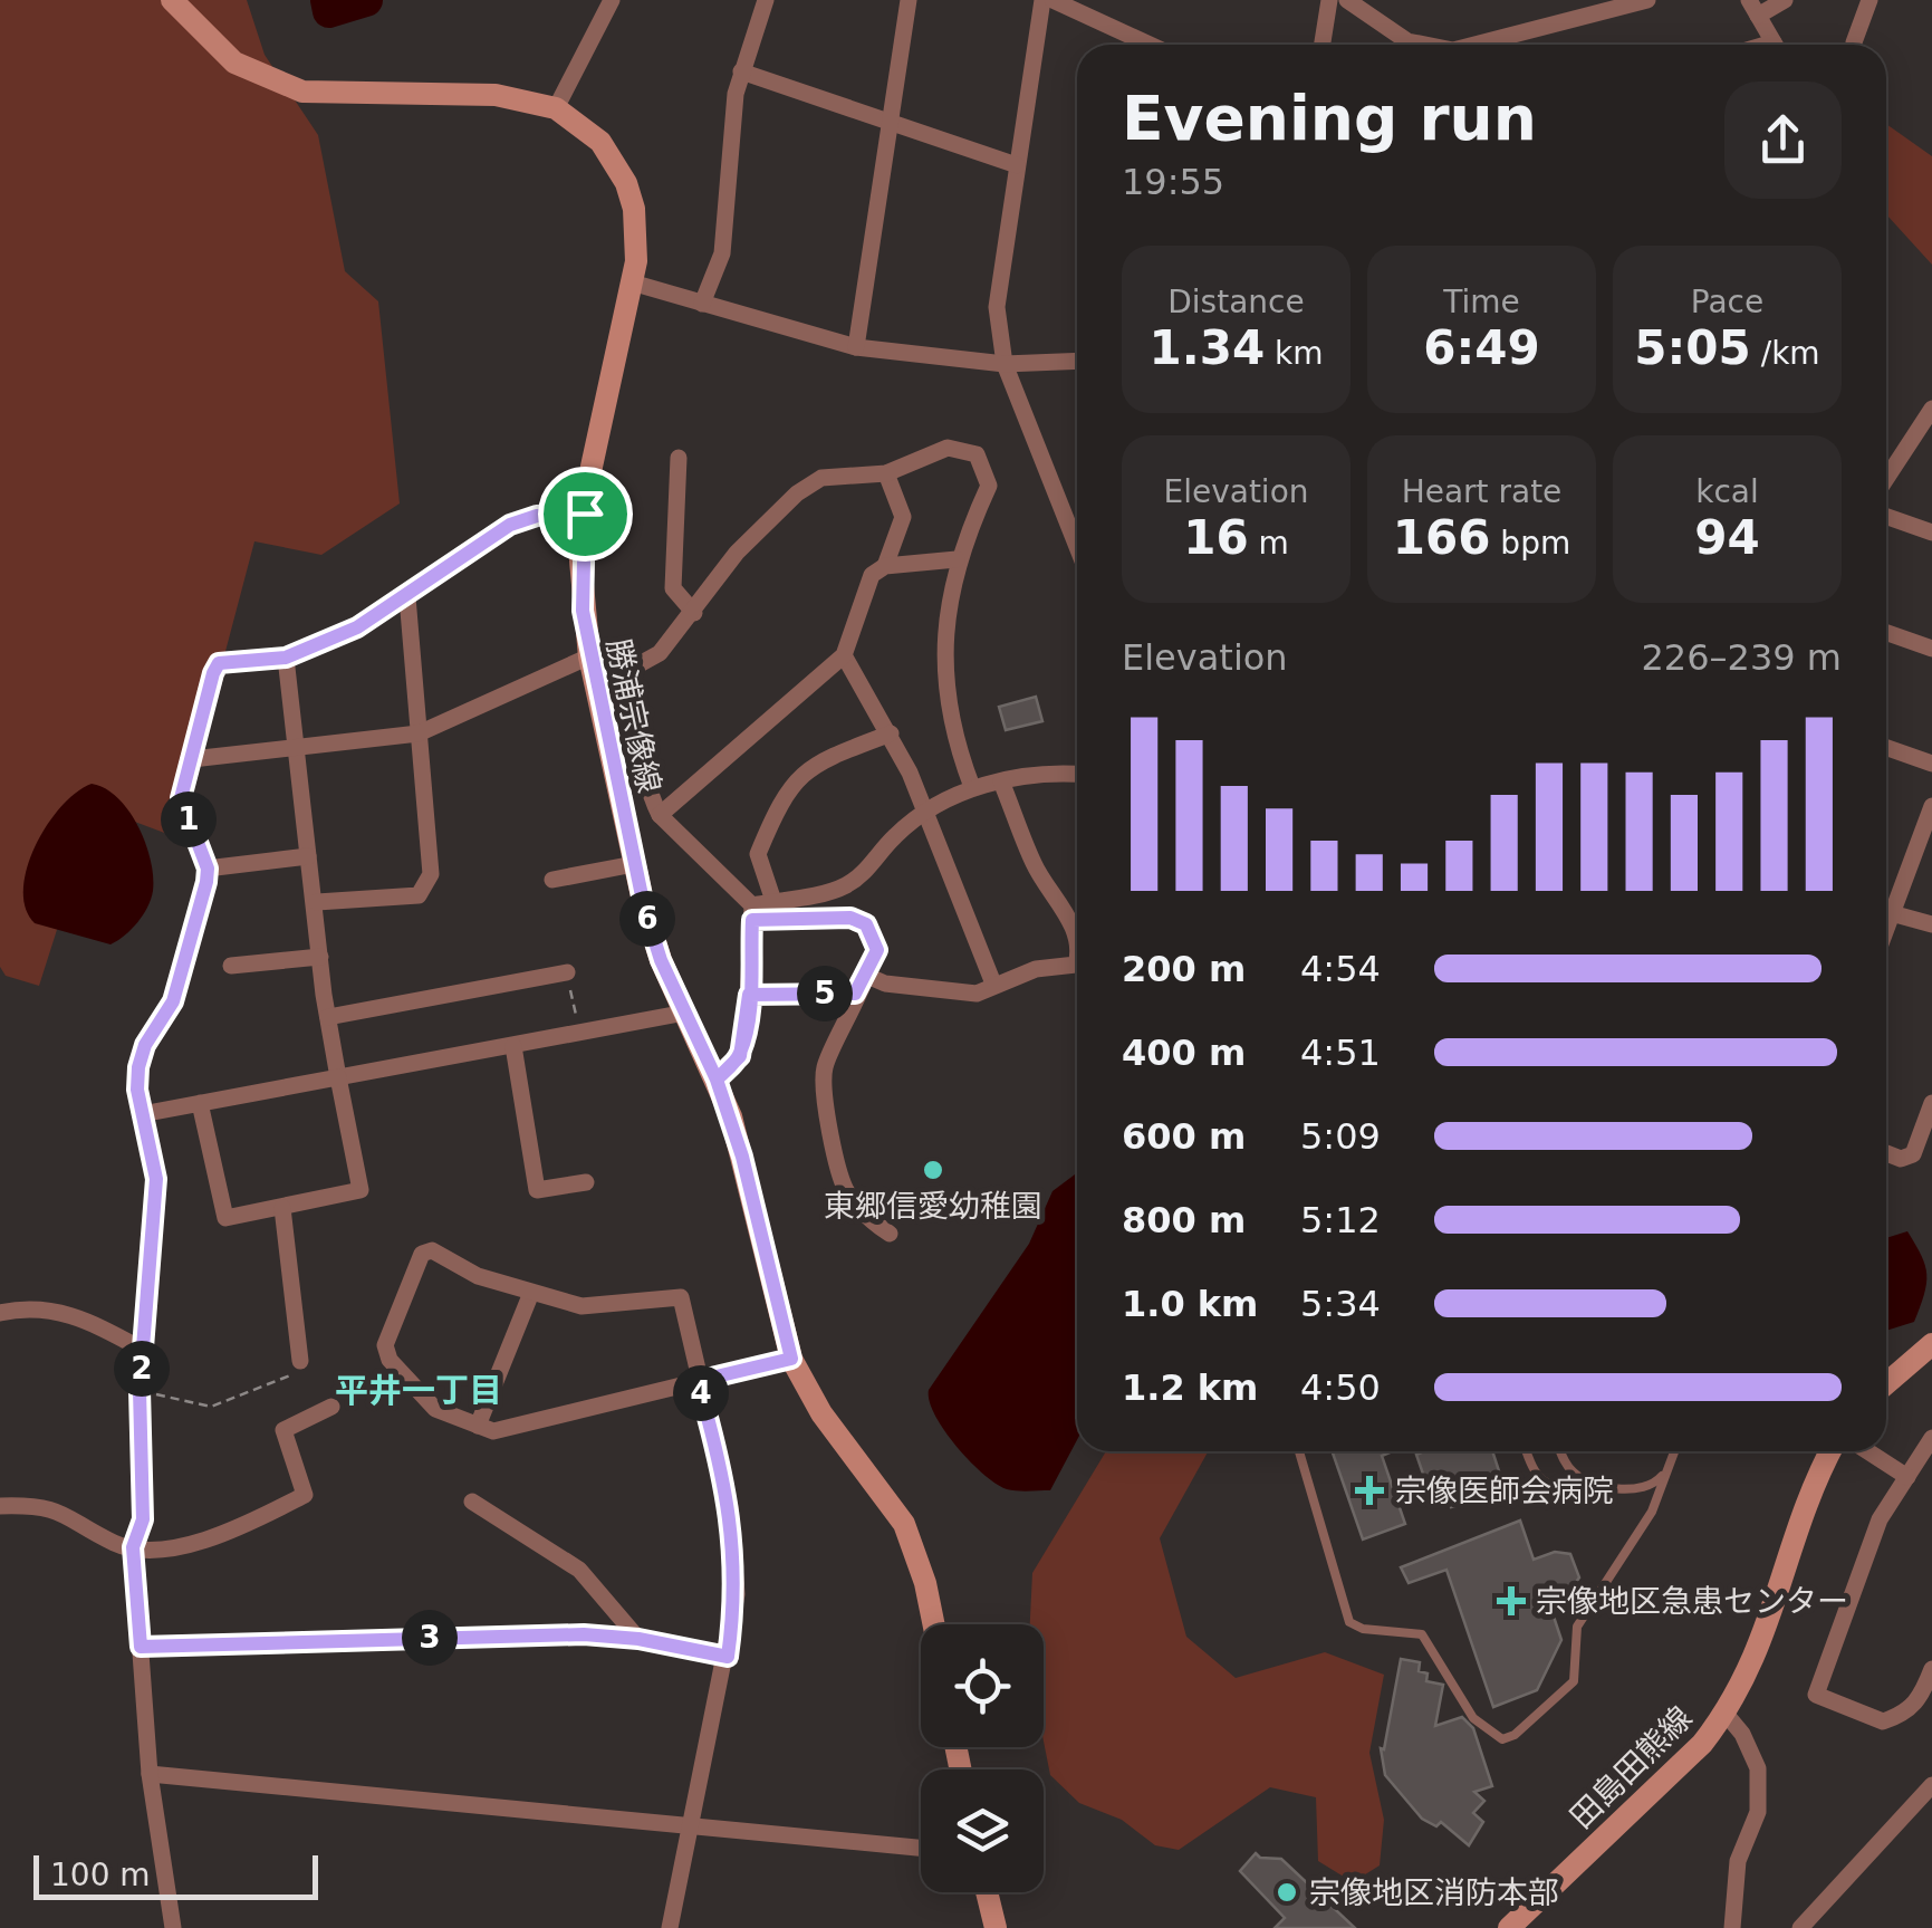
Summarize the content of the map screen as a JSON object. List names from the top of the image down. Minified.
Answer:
{"streets":{"main road":["勝浦宗像線","田島田熊線"]},"districts":["平井一丁目"],"places":{"other":["東郷信愛幼稚園","宗像地区消防本部"],"health":["宗像医師会病院","宗像地区急患センター"]},"scale_bar":"100 m","page":{"heading":["Evening run","19:55"],"stats":[["Distance","1.34 km"],["Time","6:49"],["Pace","5:05 /km"],["Elevation","16 m"],["Heart rate","166 bpm"],["kcal","94"]],"chart":["Elevation","226–239 m"],"pins":["1","6","5","2","4","3"],"list":[{"name":"200 m","note":"4:54"},{"name":"400 m","note":"4:51"},{"name":"600 m","note":"5:09"},{"name":"800 m","note":"5:12"},{"name":"1.0 km","note":"5:34"},{"name":"1.2 km","note":"4:50"}],"scale":"100 m"}}
